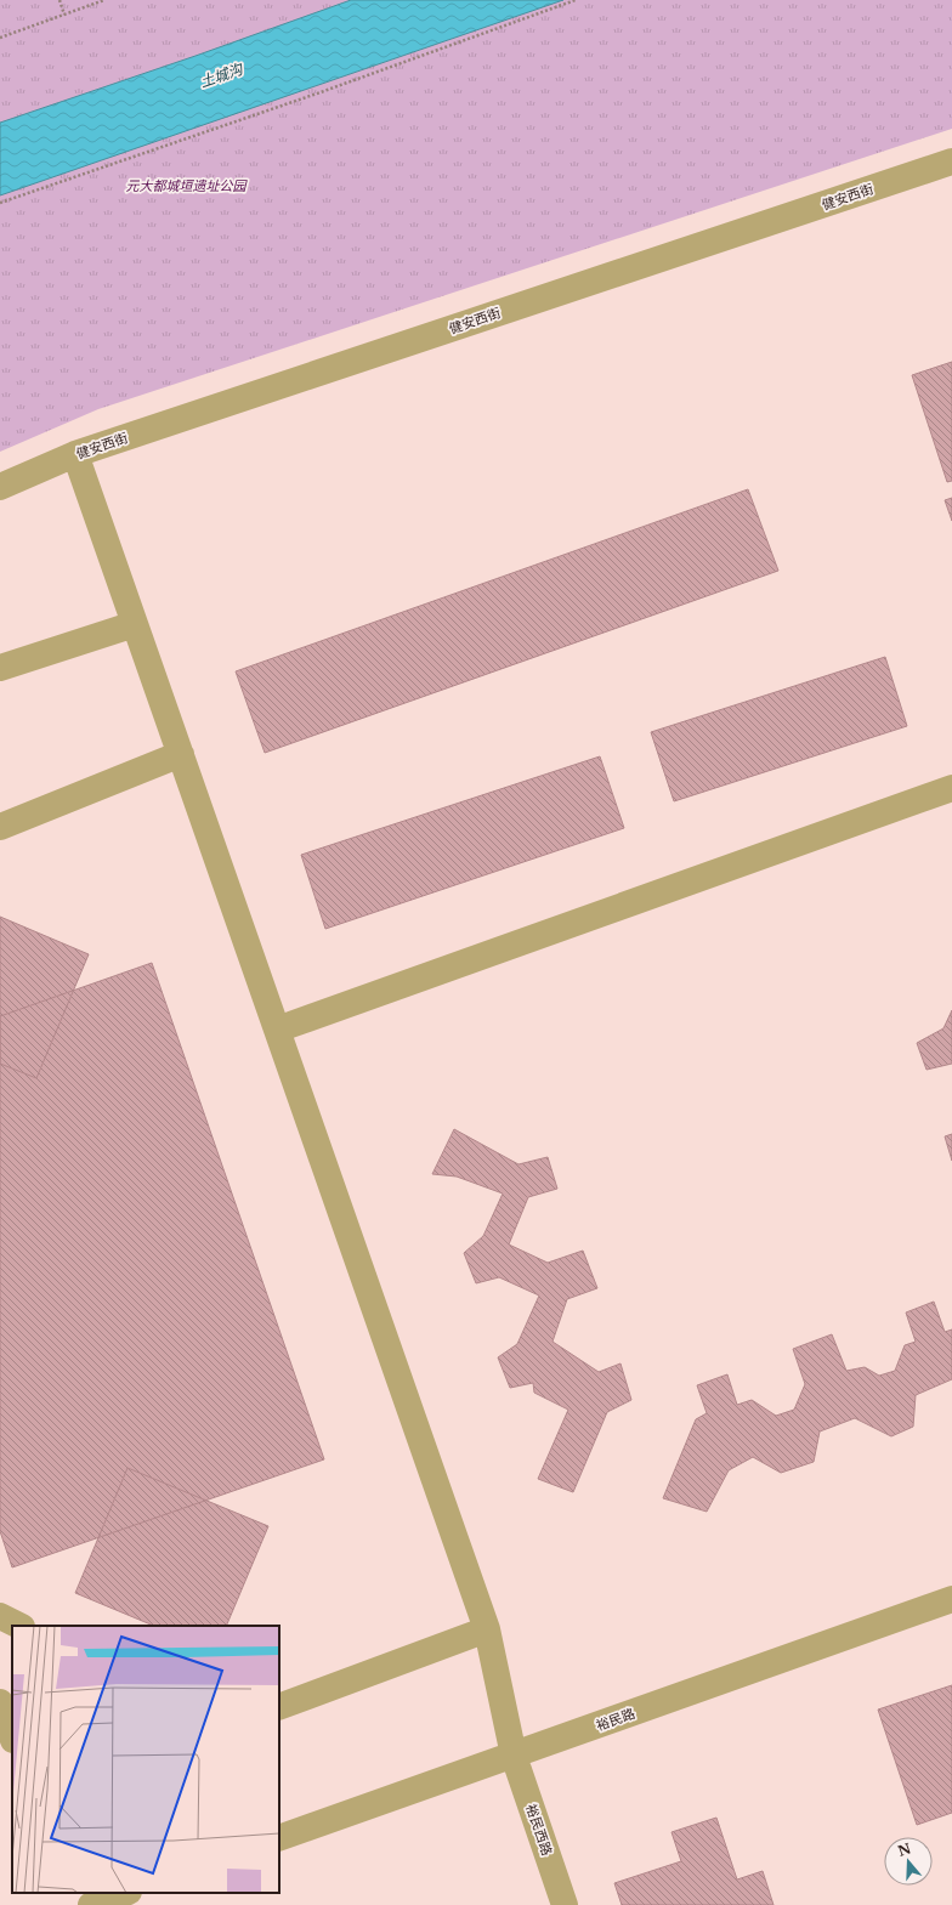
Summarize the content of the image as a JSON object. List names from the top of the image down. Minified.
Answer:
{"streets":{"street":["健安西街","裕民路","裕民西路"]},"crossings":[["健安西街","裕民西路"],["裕民路","裕民西路"]],"water":["土城沟"],"parks":["元大都城垣遗址公园"],"north":"top"}
